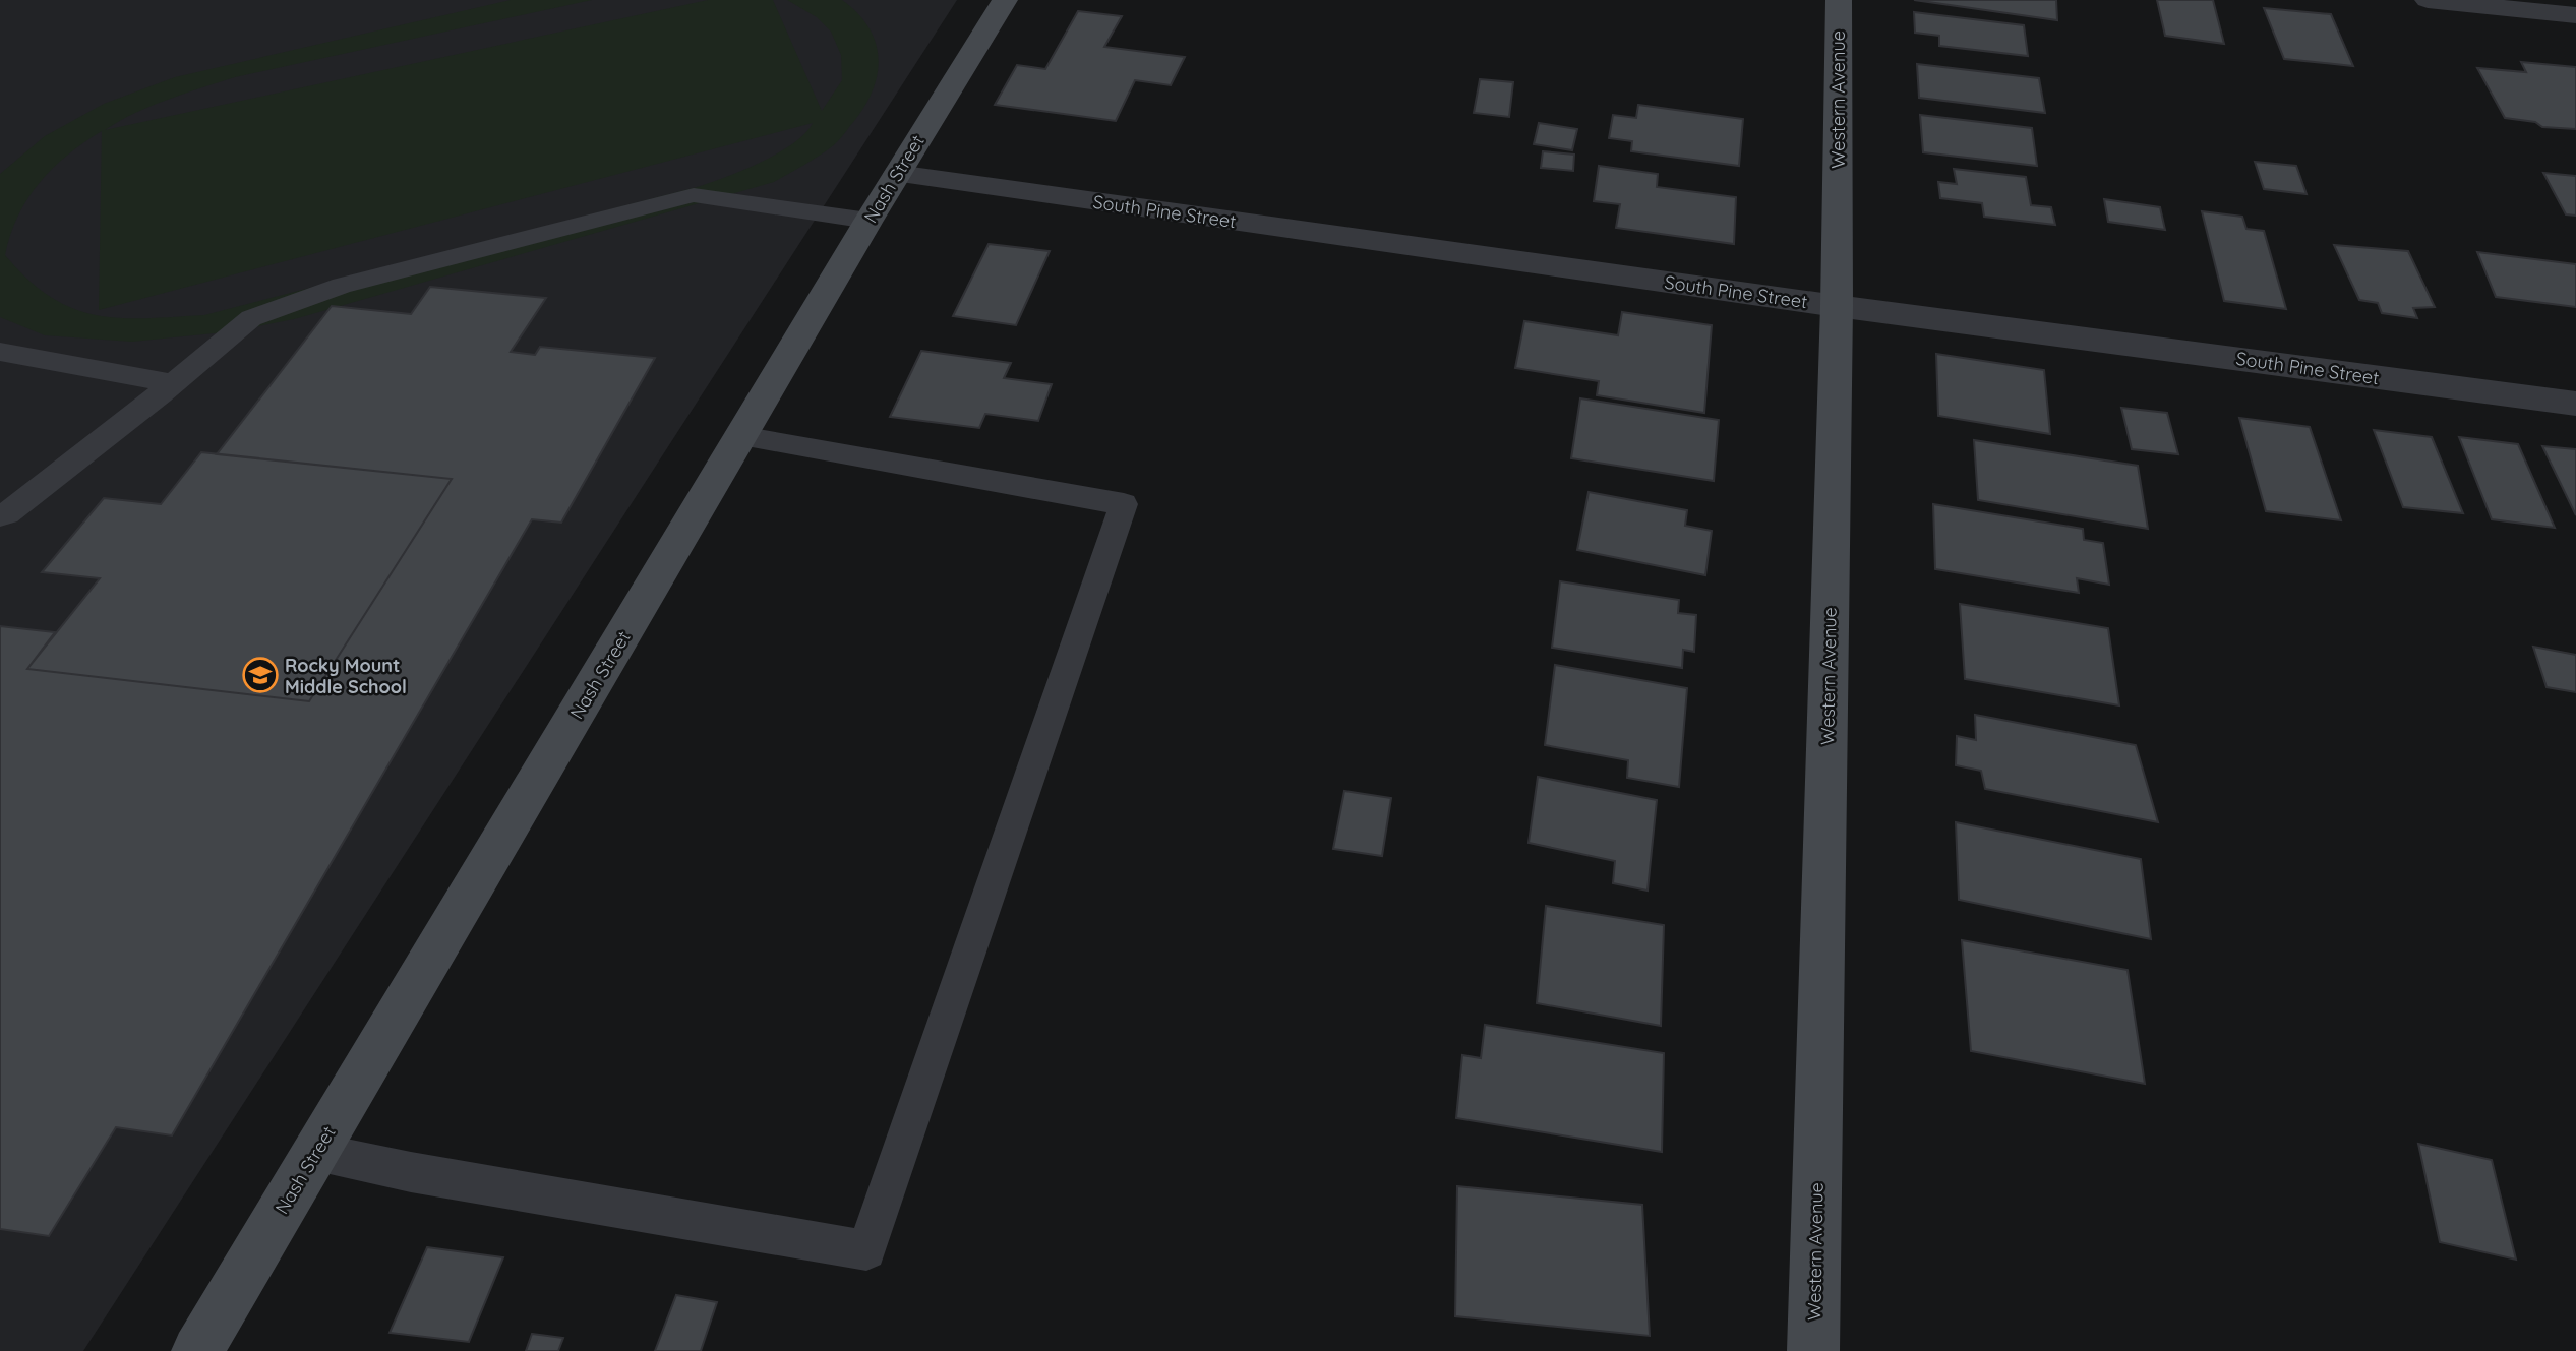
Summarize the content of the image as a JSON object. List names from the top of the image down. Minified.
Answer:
{"streets":{"street":["Western Avenue","Nash Street","South Pine Street"]},"crossings":[["Western Avenue","South Pine Street"],["Nash Street","South Pine Street"]],"places":{"school or university":["Rocky Mount Middle School"]}}
